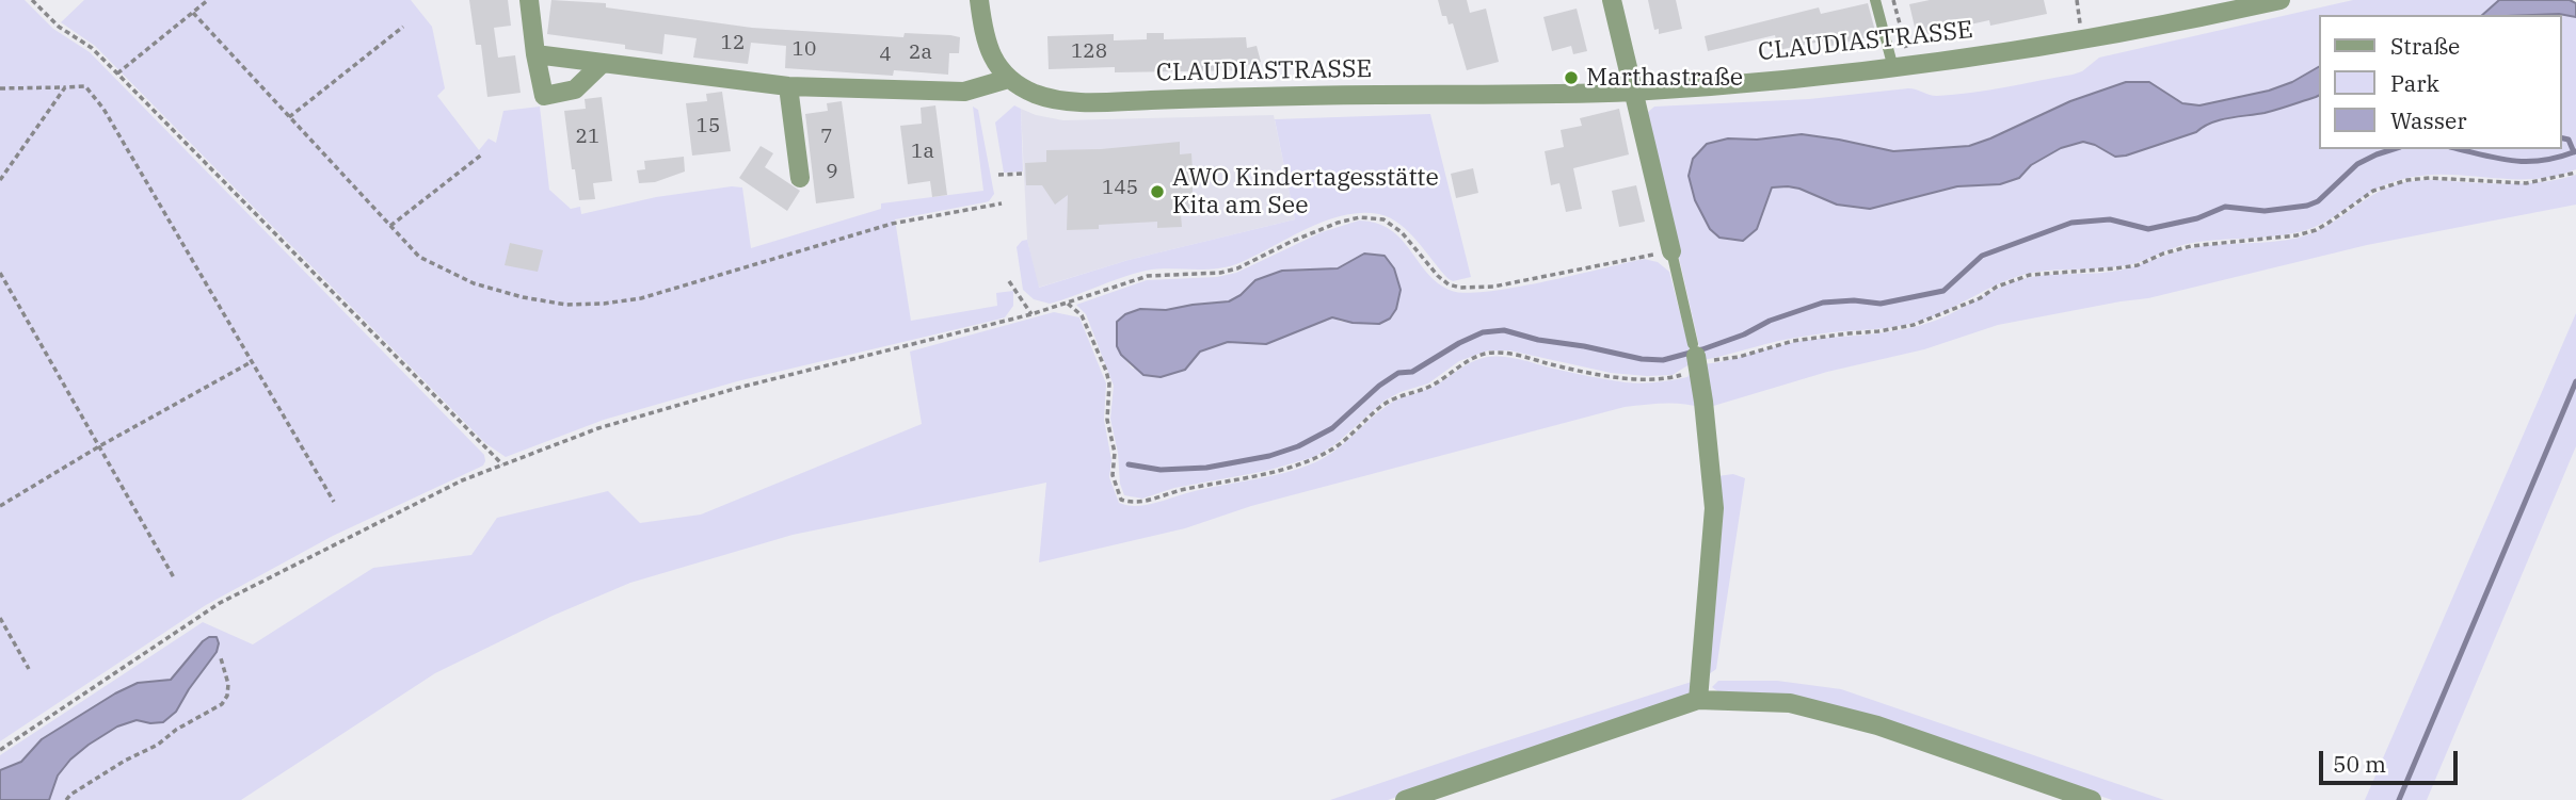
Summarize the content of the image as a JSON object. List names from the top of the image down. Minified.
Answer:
{"streets":{"street":["CLAUDIASTRASSE"]},"places":["Marthastraße","AWO Kindertagesstätte Kita am See"],"house_numbers":["12","10","128","2a","4","15","21","7","1a","9","145"],"legend":["Straße","Park","Wasser"],"scale_bar":"50 m"}
